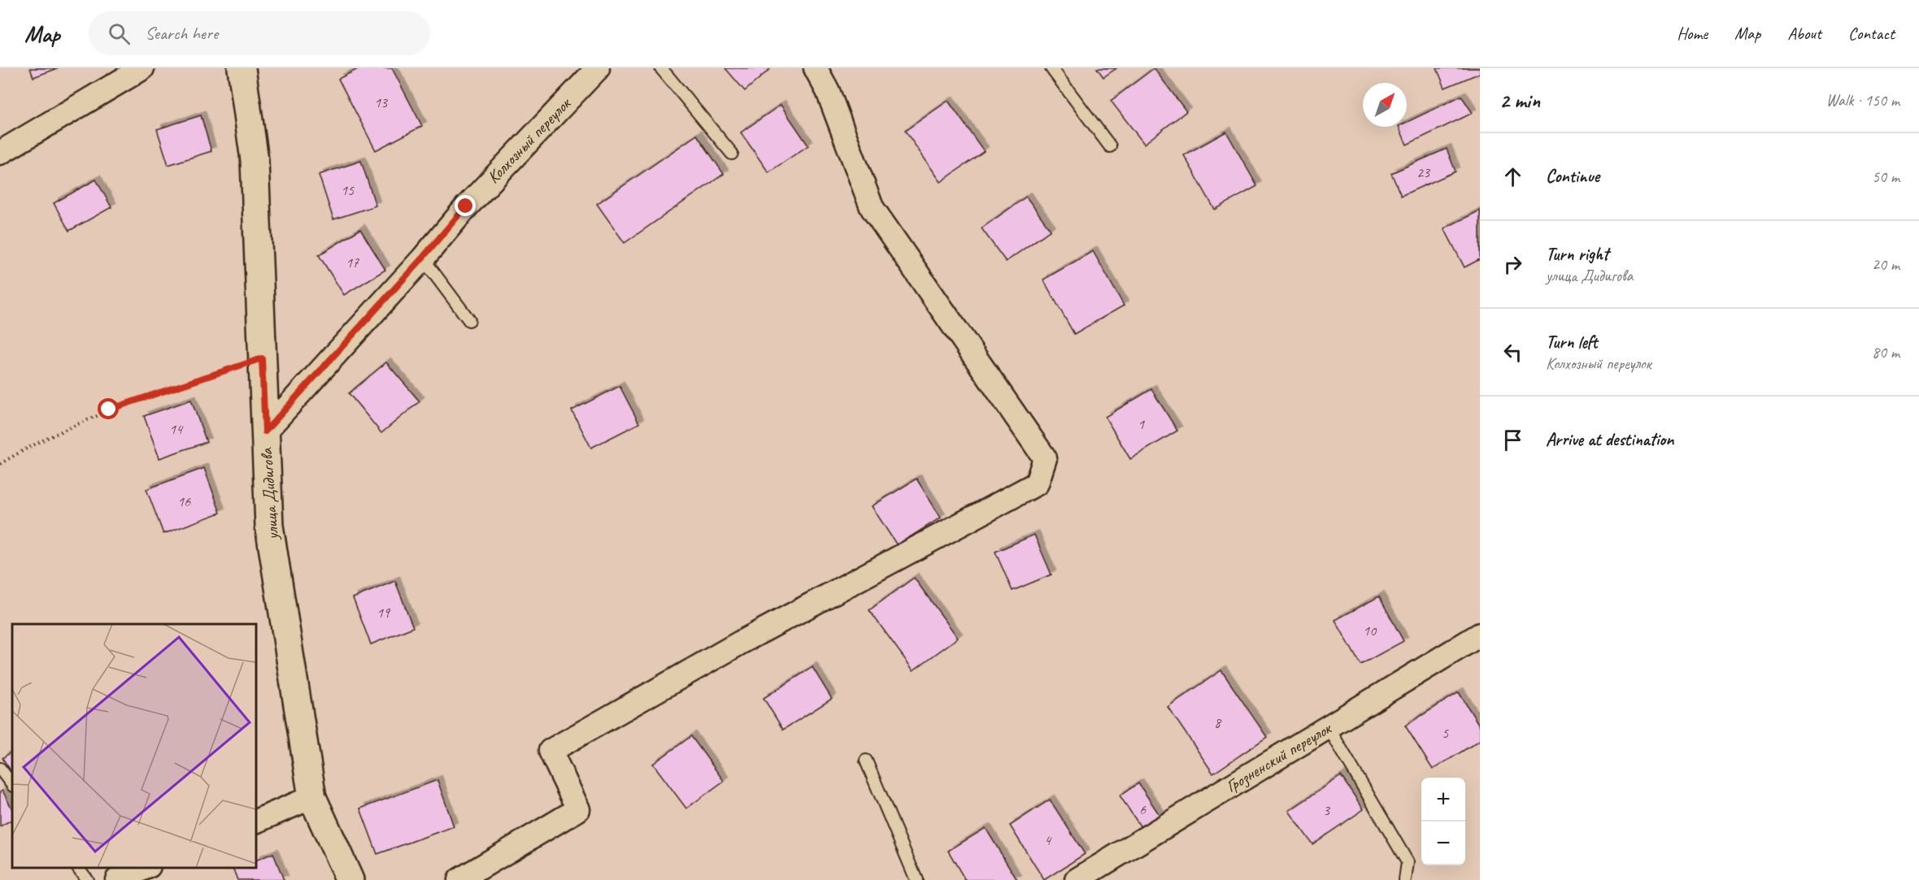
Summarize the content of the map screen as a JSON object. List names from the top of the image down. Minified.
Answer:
{"streets":{"street":["Колхозный переулок","улица Дидигова","Грозненский переулок"]},"crossings":[["Колхозный переулок","улица Дидигова"]],"house_numbers":["13","23","15","17","1","14","16","19","10","8","5","6","3","4"],"north":"top right","page":{"header":"Map","search":"Search here","nav":["Home","Map","About","Contact"],"heading":["2 min","Walk · 150 m"],"list":[["Continue","50 m"],["Turn right","улица Дидигова","20 m"],["Turn left","Колхозный переулок","80 m"],"Arrive at destination"],"map_buttons":["+","−"]}}
